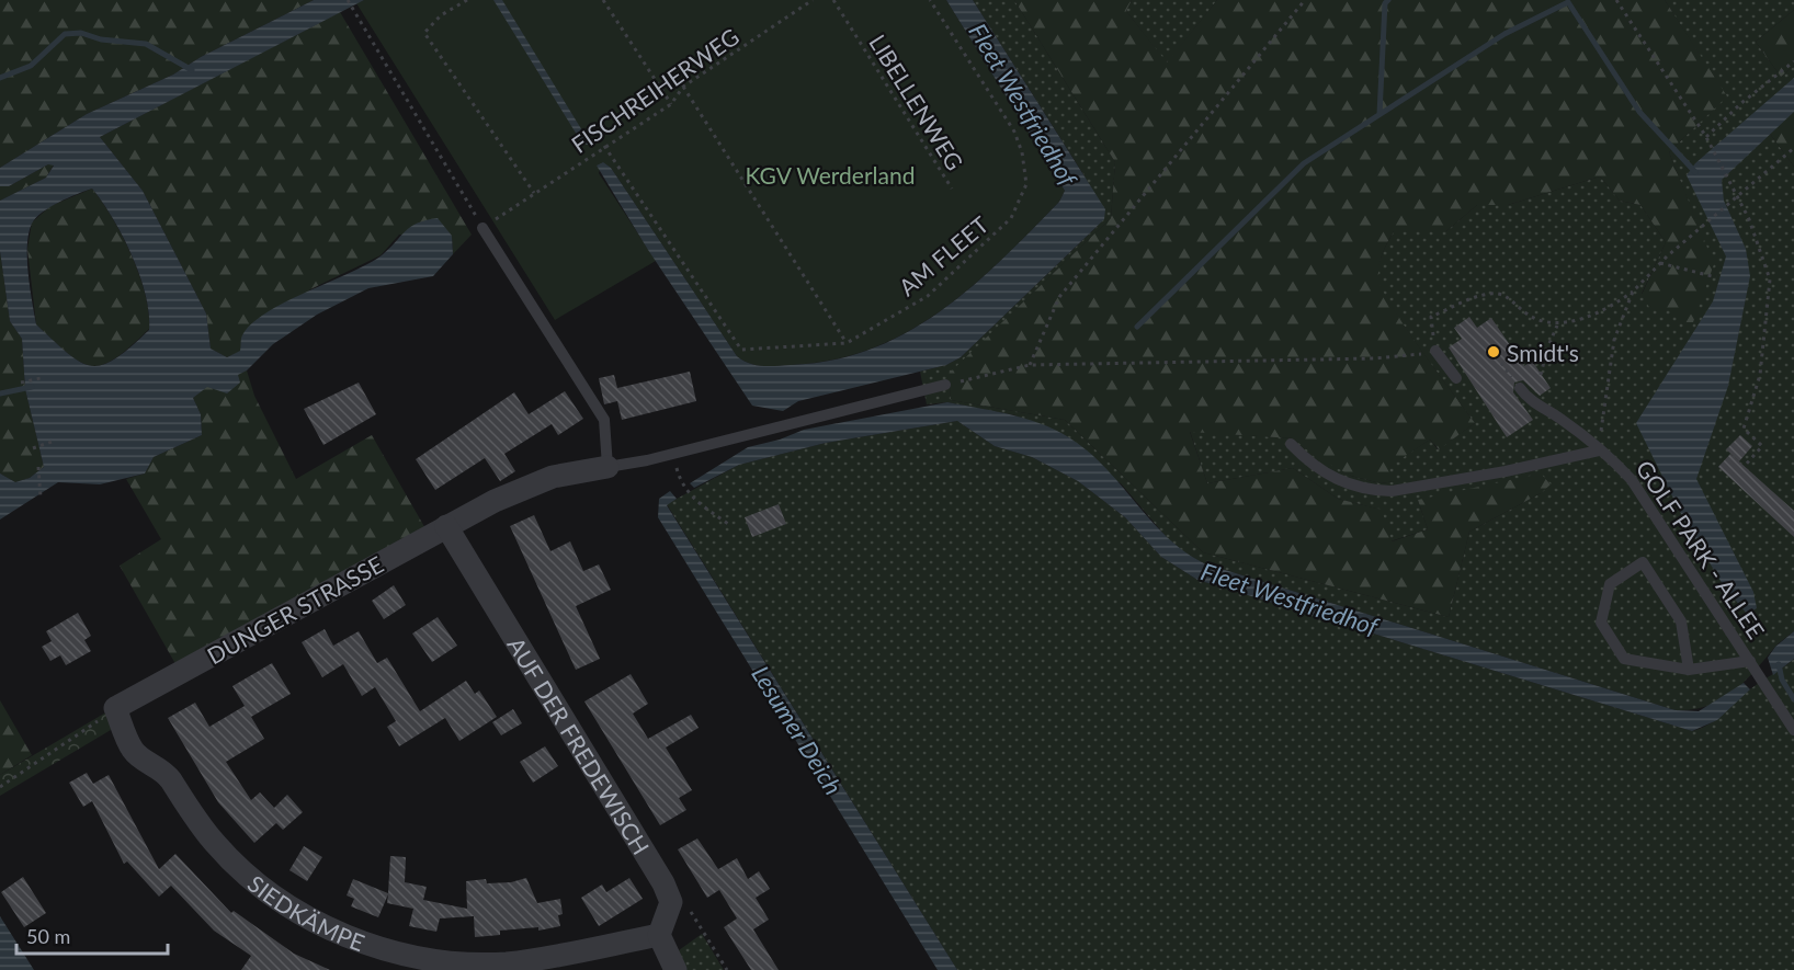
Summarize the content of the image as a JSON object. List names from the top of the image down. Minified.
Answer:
{"streets":{"street":["DUNGER STRASSE","AUF DER FREDEWISCH","SIEDKÄMPE"],"lane":["GOLF PARK - ALLEE"],"path":["FISCHREIHERWEG","LIBELLENWEG","AM FLEET"]},"crossings":[["FISCHREIHERWEG","AM FLEET"],["DUNGER STRASSE","AUF DER FREDEWISCH"],["DUNGER STRASSE","SIEDKÄMPE"]],"water":["Fleet Westfriedhof","Lesumer Deich"],"parks":["KGV Werderland"],"places":["Smidt's"],"scale_bar":"50 m"}
